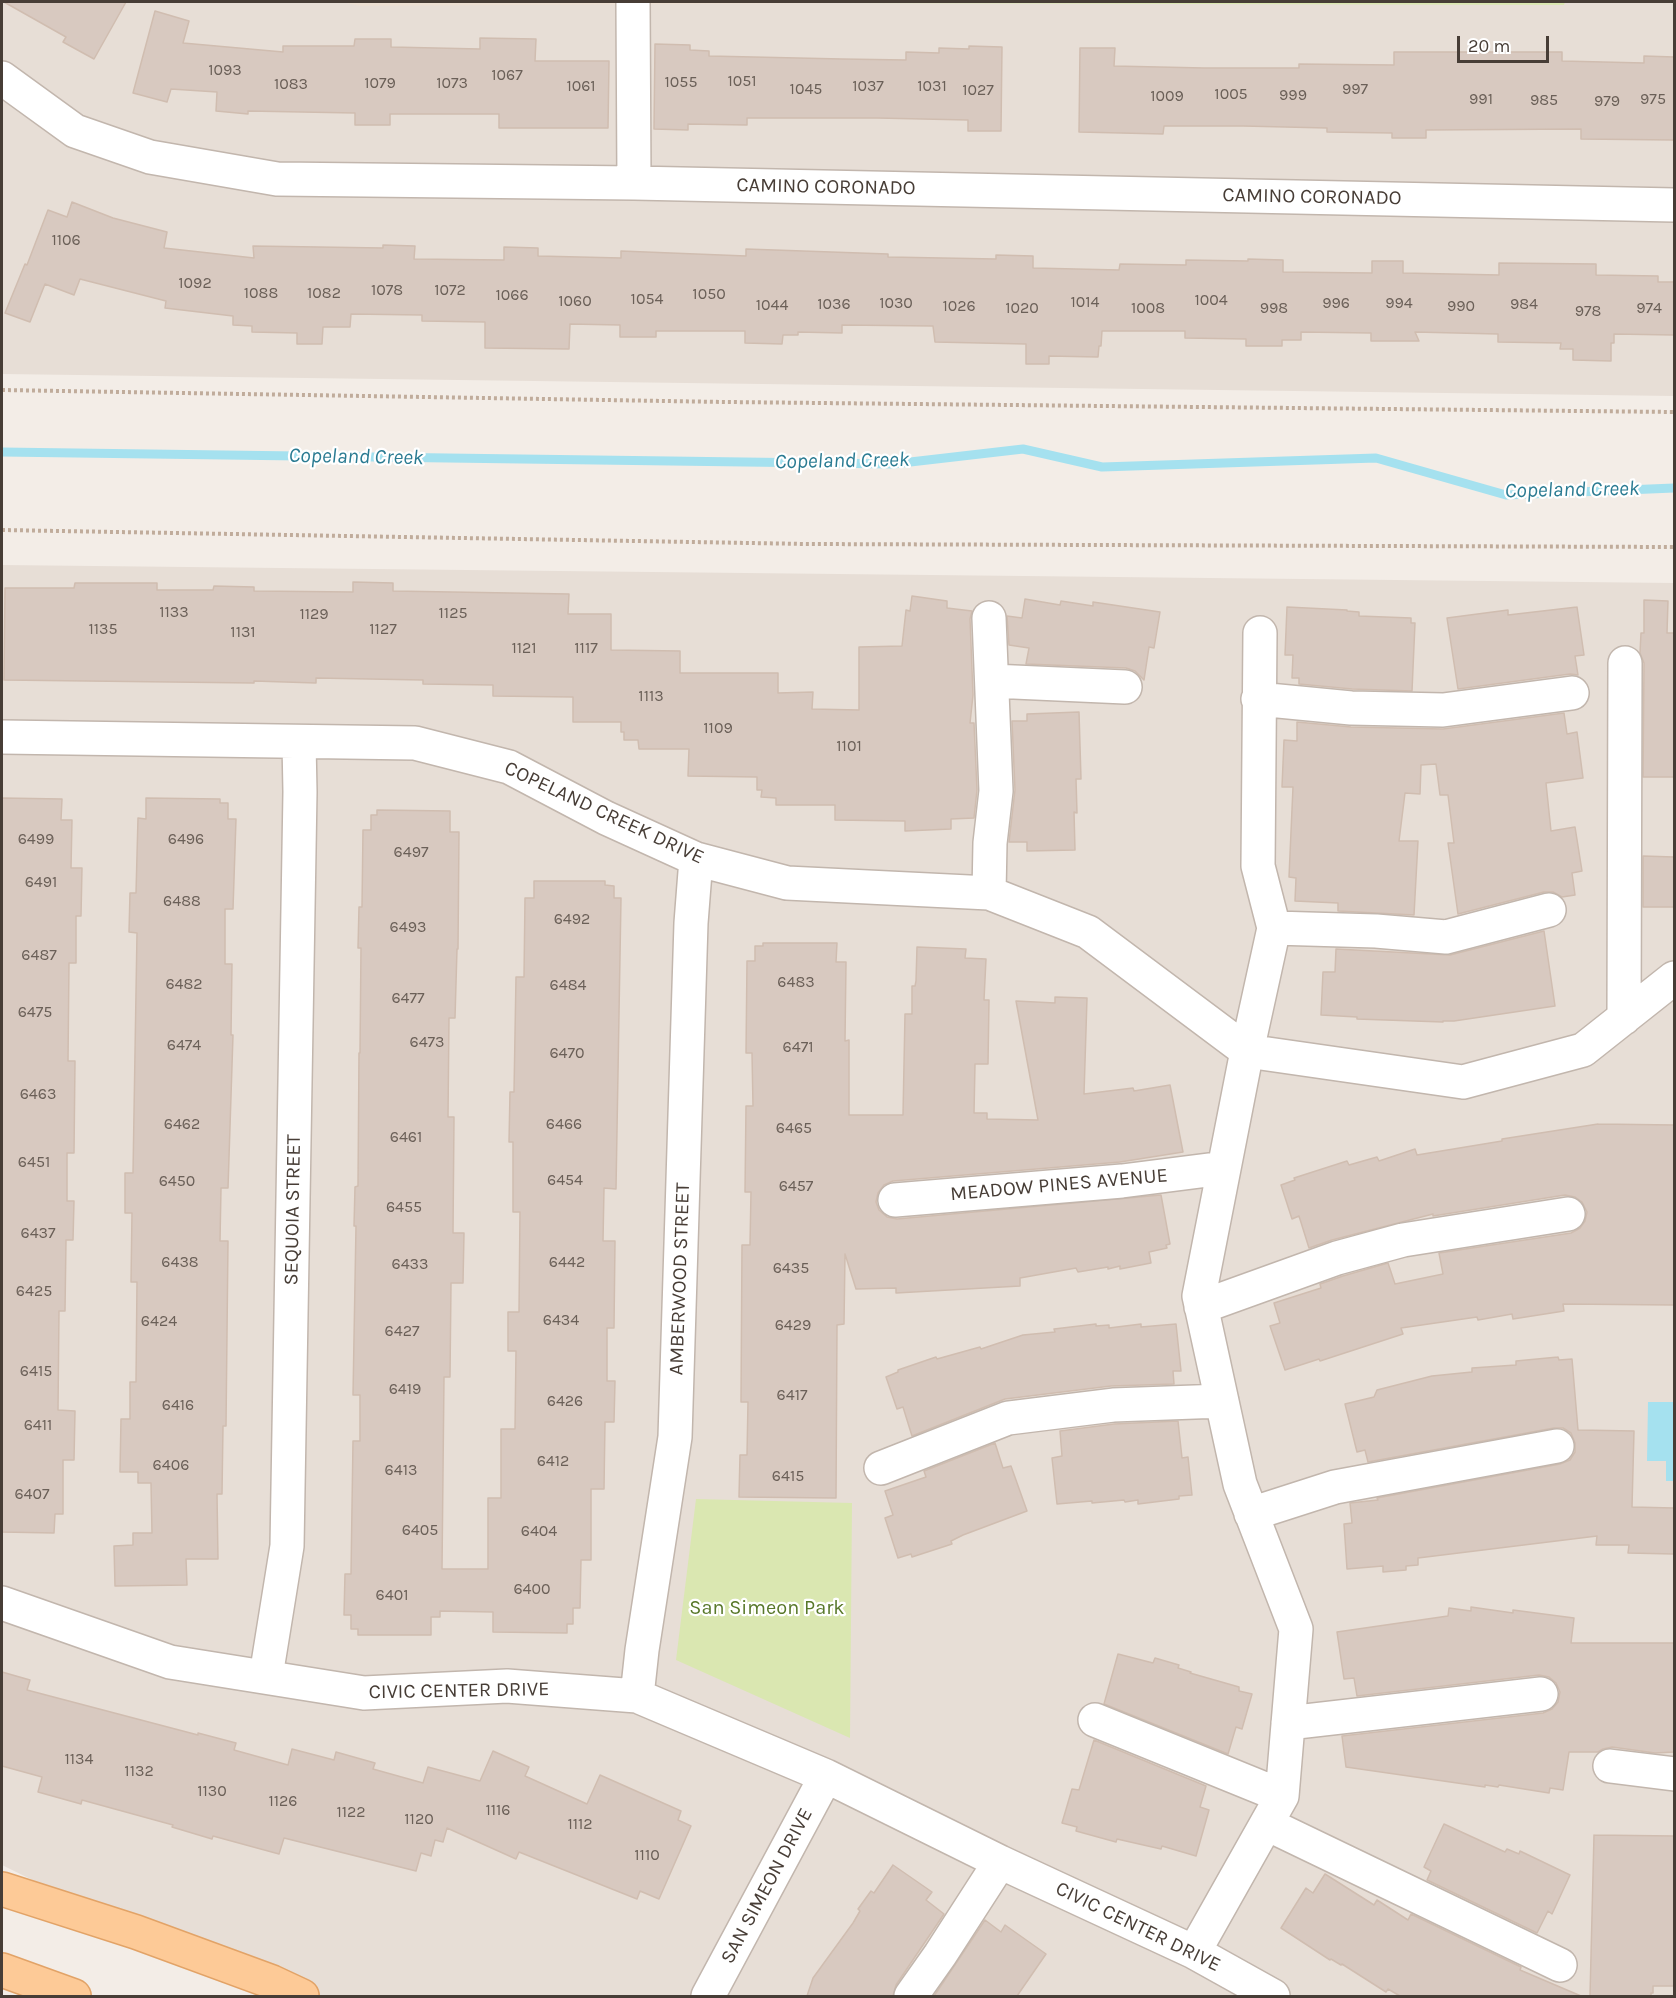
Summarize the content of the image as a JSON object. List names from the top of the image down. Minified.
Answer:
{"streets":{"street":["CAMINO CORONADO","COPELAND CREEK DRIVE","MEADOW PINES AVENUE","SEQUOIA STREET","AMBERWOOD STREET","CIVIC CENTER DRIVE","SAN SIMEON DRIVE"]},"crossings":[["COPELAND CREEK DRIVE","SEQUOIA STREET"],["COPELAND CREEK DRIVE","AMBERWOOD STREET"],["SEQUOIA STREET","CIVIC CENTER DRIVE"],["AMBERWOOD STREET","CIVIC CENTER DRIVE"],["CIVIC CENTER DRIVE","SAN SIMEON DRIVE"]],"water":["Copeland Creek"],"parks":["San Simeon Park"],"house_numbers":["1093","1067","1051","1055","1079","1073","1083","1061","1037","1031","1045","997","1027","1005","999","1009","991","975","985","979","1106","1092","1078","1072","1088","1082","1050","1066","1054","1004","1060","1014","1030","996","994","1036","984","1044","1026","990","1020","1008","998","974","978","1133","1125","1129","1135","1127","1131","1121","1117","1113","1109","1101","6499","6496","6497","6491","6488","6492","6493","6487","6483","6482","6484","6477","6475","6473","6474","6471","6470","6463","6462","6466","6465","6461","6451","6454","6450","6457","6455","6437","6438","6442","6433","6435","6425","6434","6424","6429","6427","6415","6419","6417","6426","6416","6411","6412","6406","6413","6415","6407","6405","6404","6400","6401","1134","1132","1130","1126","1116","1122","1120","1112","1110"],"scale_bar":"20 m"}
